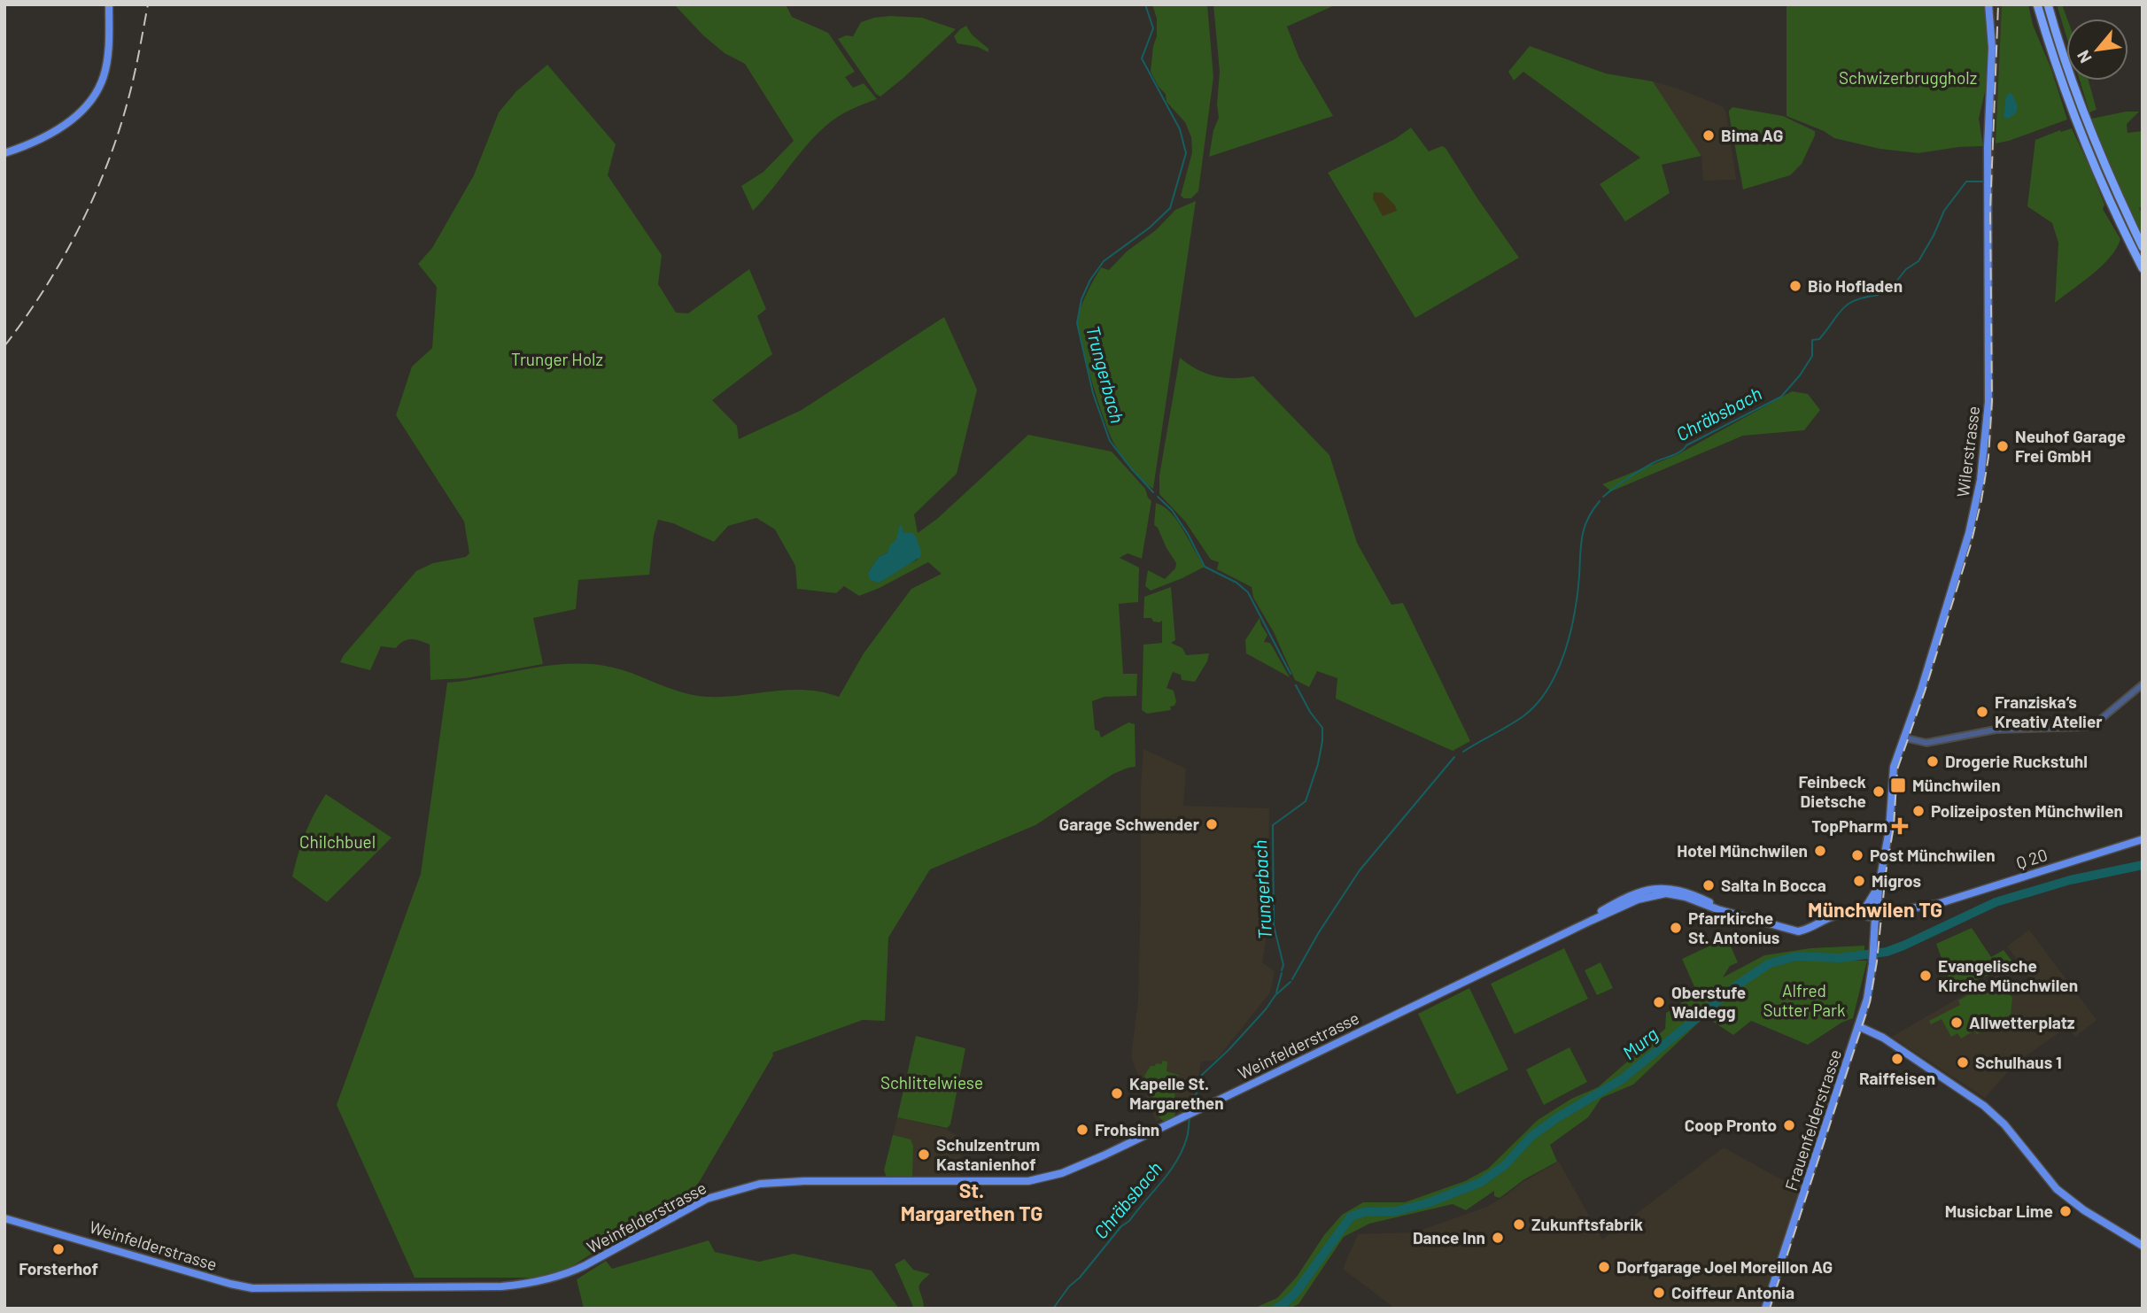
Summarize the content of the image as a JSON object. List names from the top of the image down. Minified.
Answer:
{"streets":{"main road":["Wilerstrasse","Q 20","Weinfelderstrasse","Frauenfelderstrasse"]},"crossings":[["Wilerstrasse","Q 20"],["Wilerstrasse","Frauenfelderstrasse"],["Q 20","Frauenfelderstrasse"]],"districts":["Münchwilen TG","St. Margarethen TG"],"water":["Trungerbach","Chräbsbach","Murg"],"parks":["Schwizerbruggholz","Trunger Holz","Chilchbuel","Alfred Sutter Park","Schlittelwiese"],"places":{"other":["Bima AG","Bio Hofladen","Neuhof Garage Frei GmbH","Franziska‘s Kreativ Atelier","Drogerie Ruckstuhl","Feinbeck Dietsche","Polizeiposten Münchwilen","Garage Schwender","Hotel Münchwilen","Post Münchwilen","Migros","Salta In Bocca","Pfarrkirche St. Antonius","Evangelische Kirche Münchwilen","Oberstufe Waldegg","Allwetterplatz","Raiffeisen","Schulhaus 1","Kapelle St. Margarethen","Coop Pronto","Frohsinn","Schulzentrum Kastanienhof","Musicbar Lime","Zukunftsfabrik","Dance Inn","Forsterhof","Dorfgarage Joel Moreillon AG","Coiffeur Antonia"],"transit":["Münchwilen"],"health":["TopPharm"]},"north":"bottom left"}
